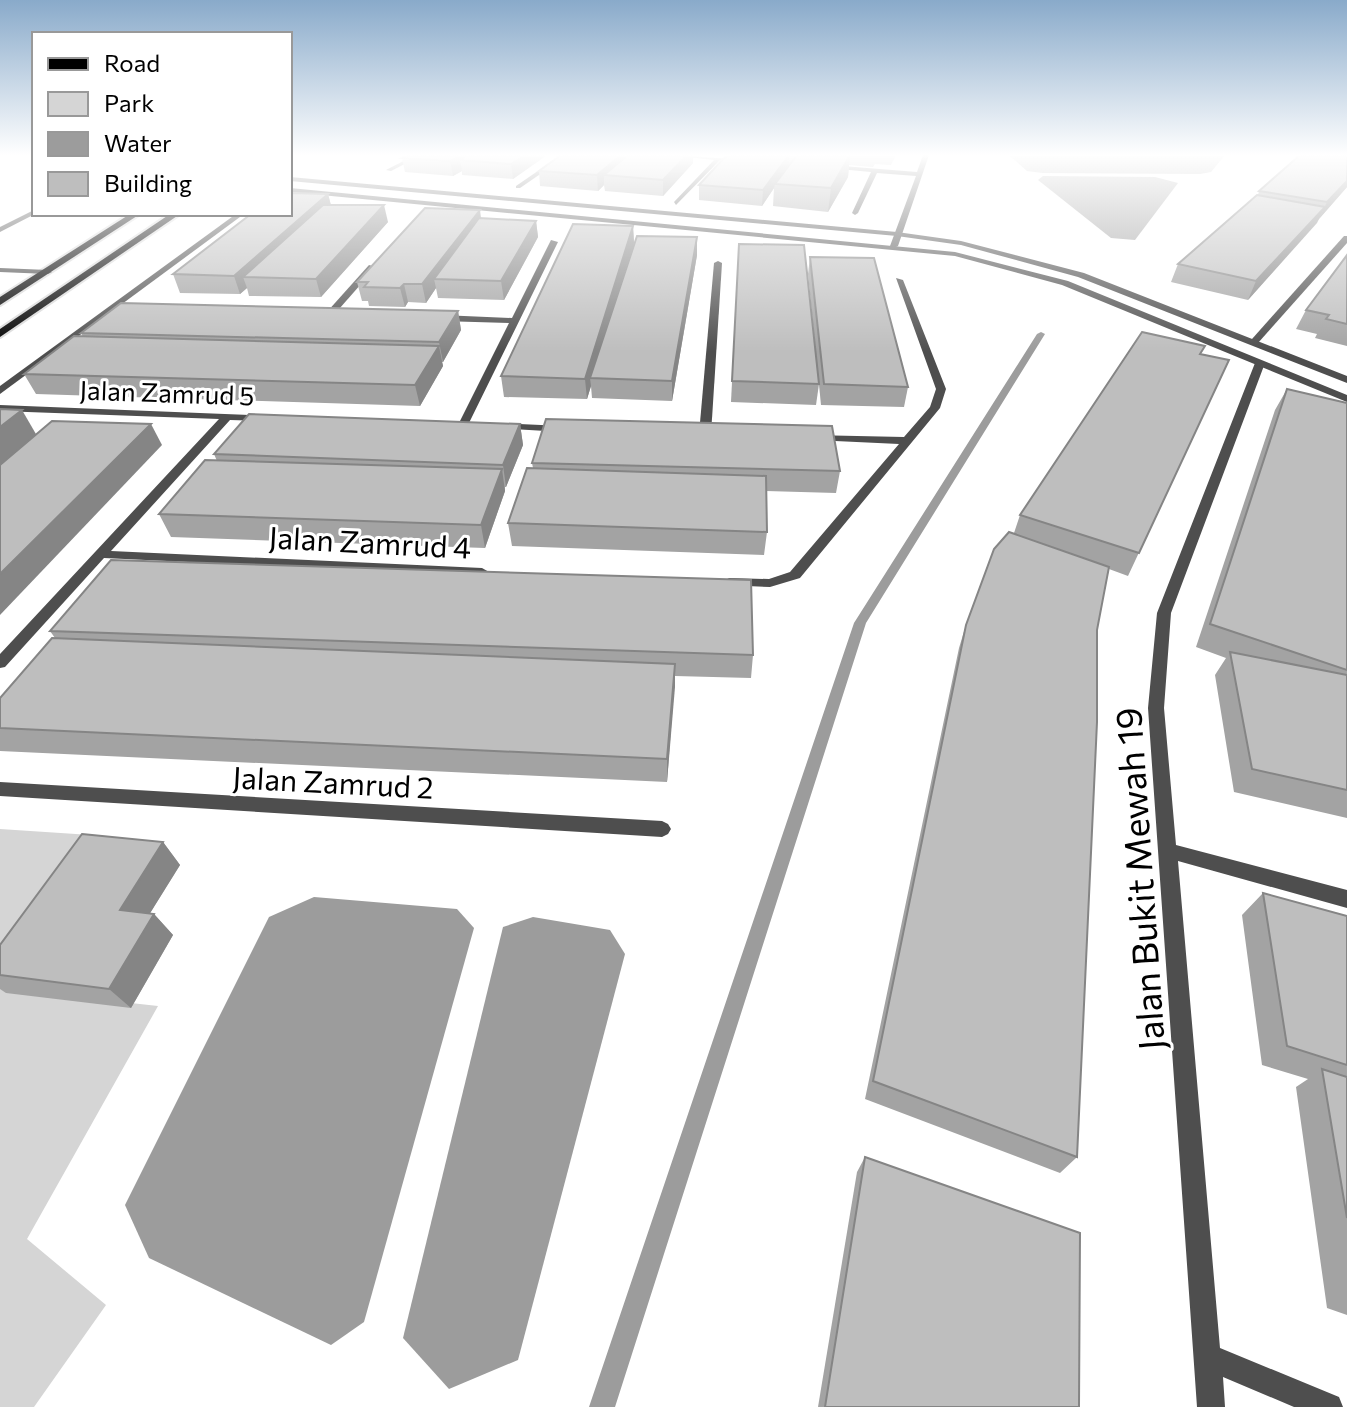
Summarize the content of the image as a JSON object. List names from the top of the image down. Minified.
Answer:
{"streets":{"street":["Jalan Zamrud 5","Jalan Zamrud 4","Jalan Zamrud 2","Jalan Bukit Mewah 19"]},"legend":["Road","Park","Water","Building"]}
